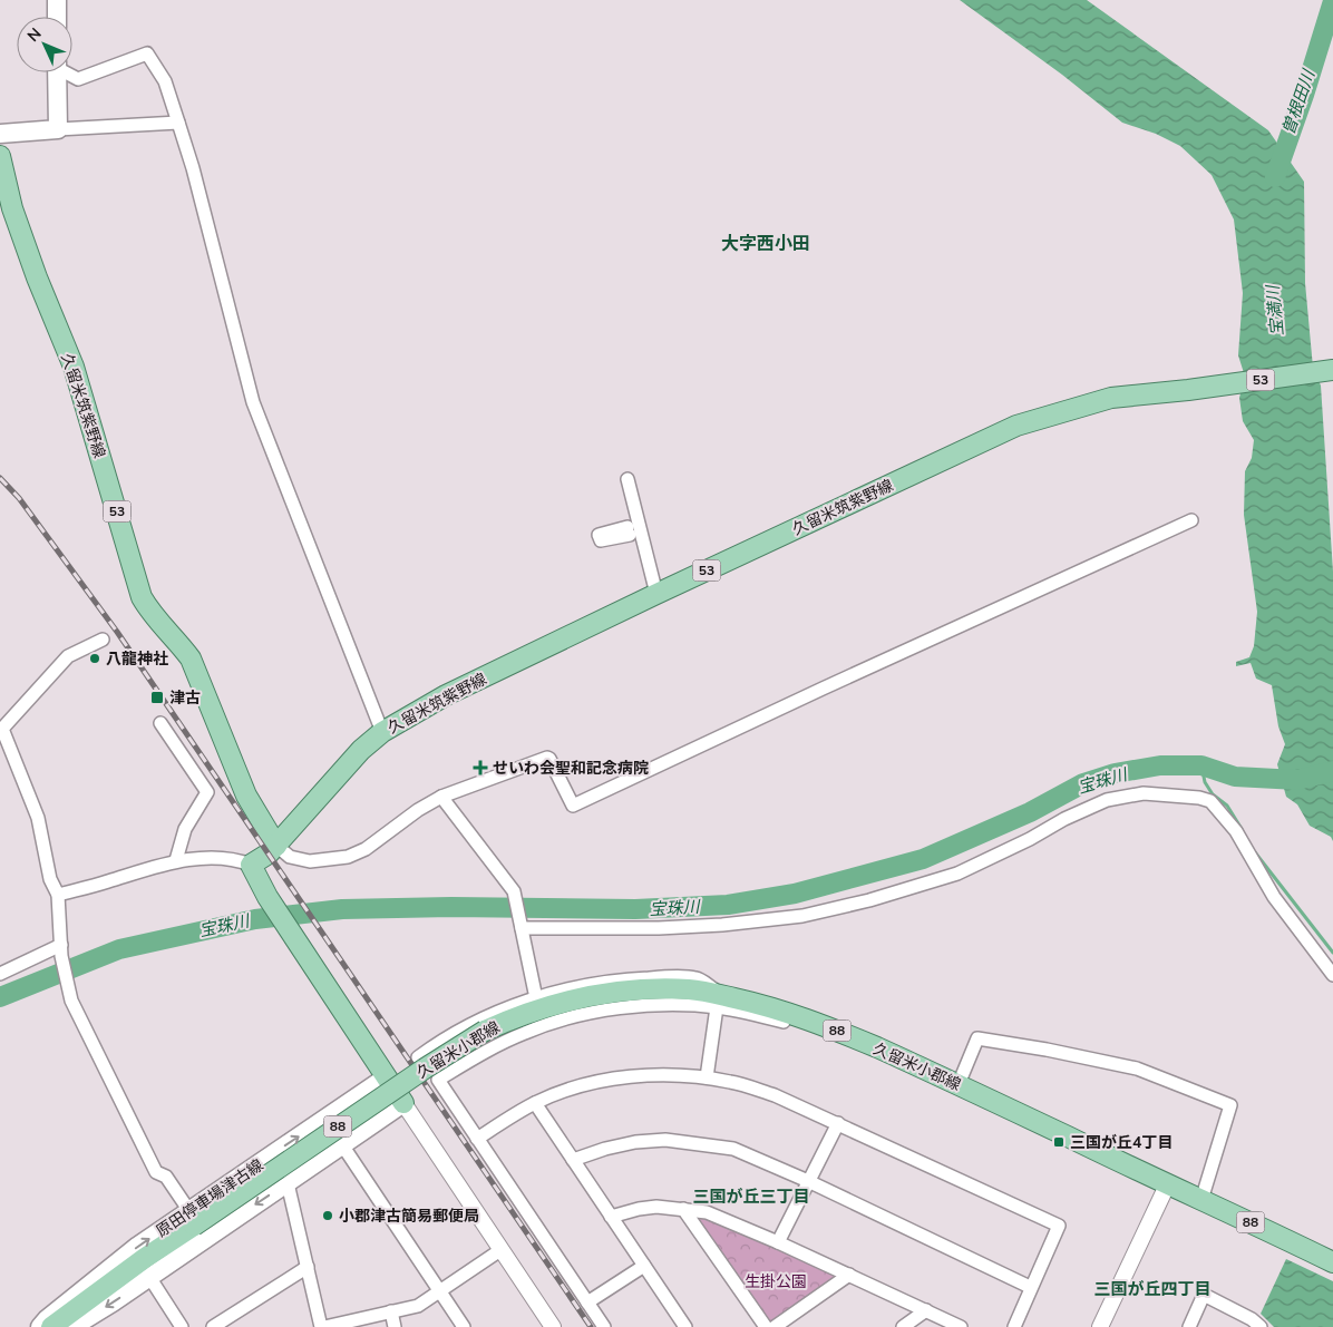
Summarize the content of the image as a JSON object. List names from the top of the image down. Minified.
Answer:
{"streets":{"main road":["53","久留米筑紫野線","88","久留米小郡線","原田停車場津古線"]},"crossings":[["久留米小郡線","原田停車場津古線"]],"districts":["大字西小田","三国が丘三丁目","三国が丘四丁目"],"water":["曽根田川","宝満川","宝珠川"],"parks":["生掛公園"],"places":{"other":["八龍神社","小郡津古簡易郵便局"],"transit":["津古","三国が丘4丁目"],"health":["せいわ会聖和記念病院"]},"north":"top left"}
